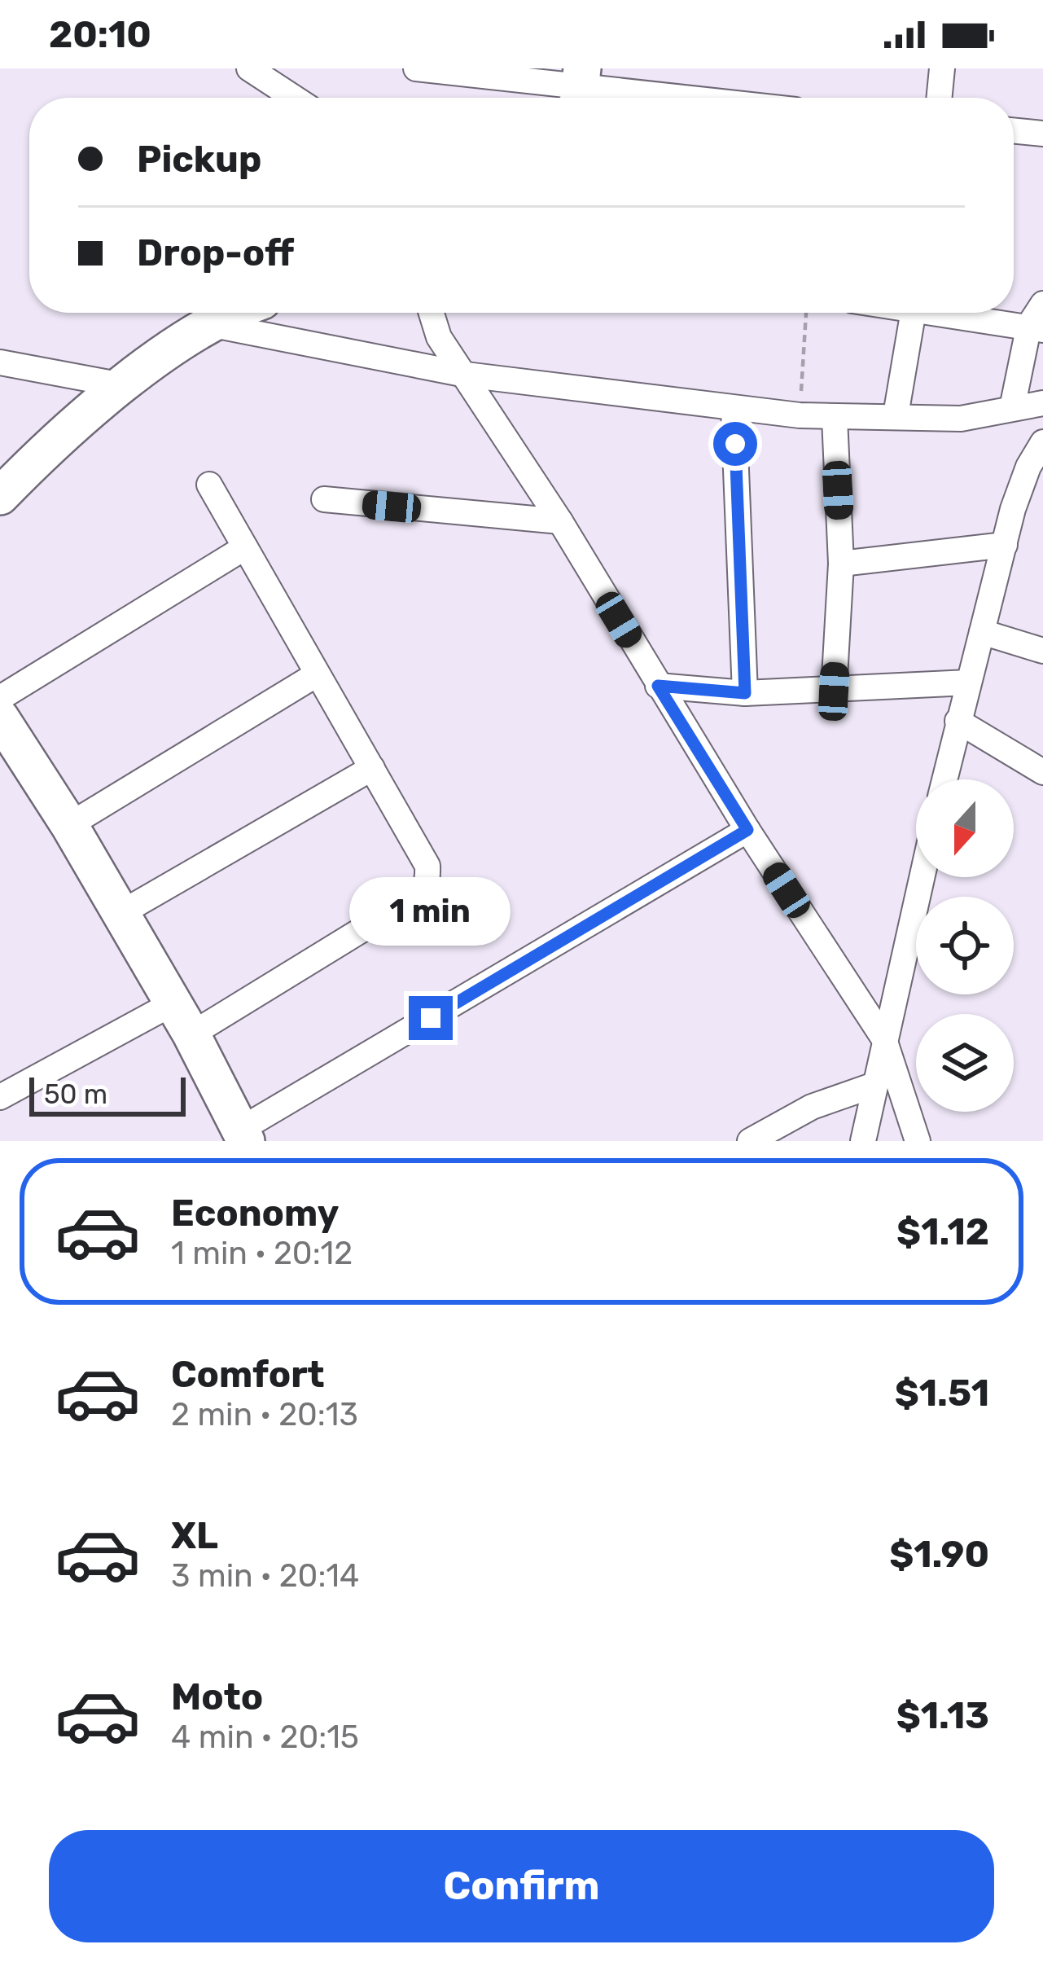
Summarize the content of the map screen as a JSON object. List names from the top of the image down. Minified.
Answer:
{"scale_bar":"50 m","north":"bottom","page":{"status":"20:10","banner":["Pickup","Drop-off"],"bubble":"1 min","scale":"50 m","list":[{"name":"Economy","note":"1 min · 20:12","value":"$1.12"},{"name":"Comfort","note":"2 min · 20:13","value":"$1.51"},{"name":"XL","note":"3 min · 20:14","value":"$1.90"},{"name":"Moto","note":"4 min · 20:15","value":"$1.13"}],"buttons":"Confirm"}}
